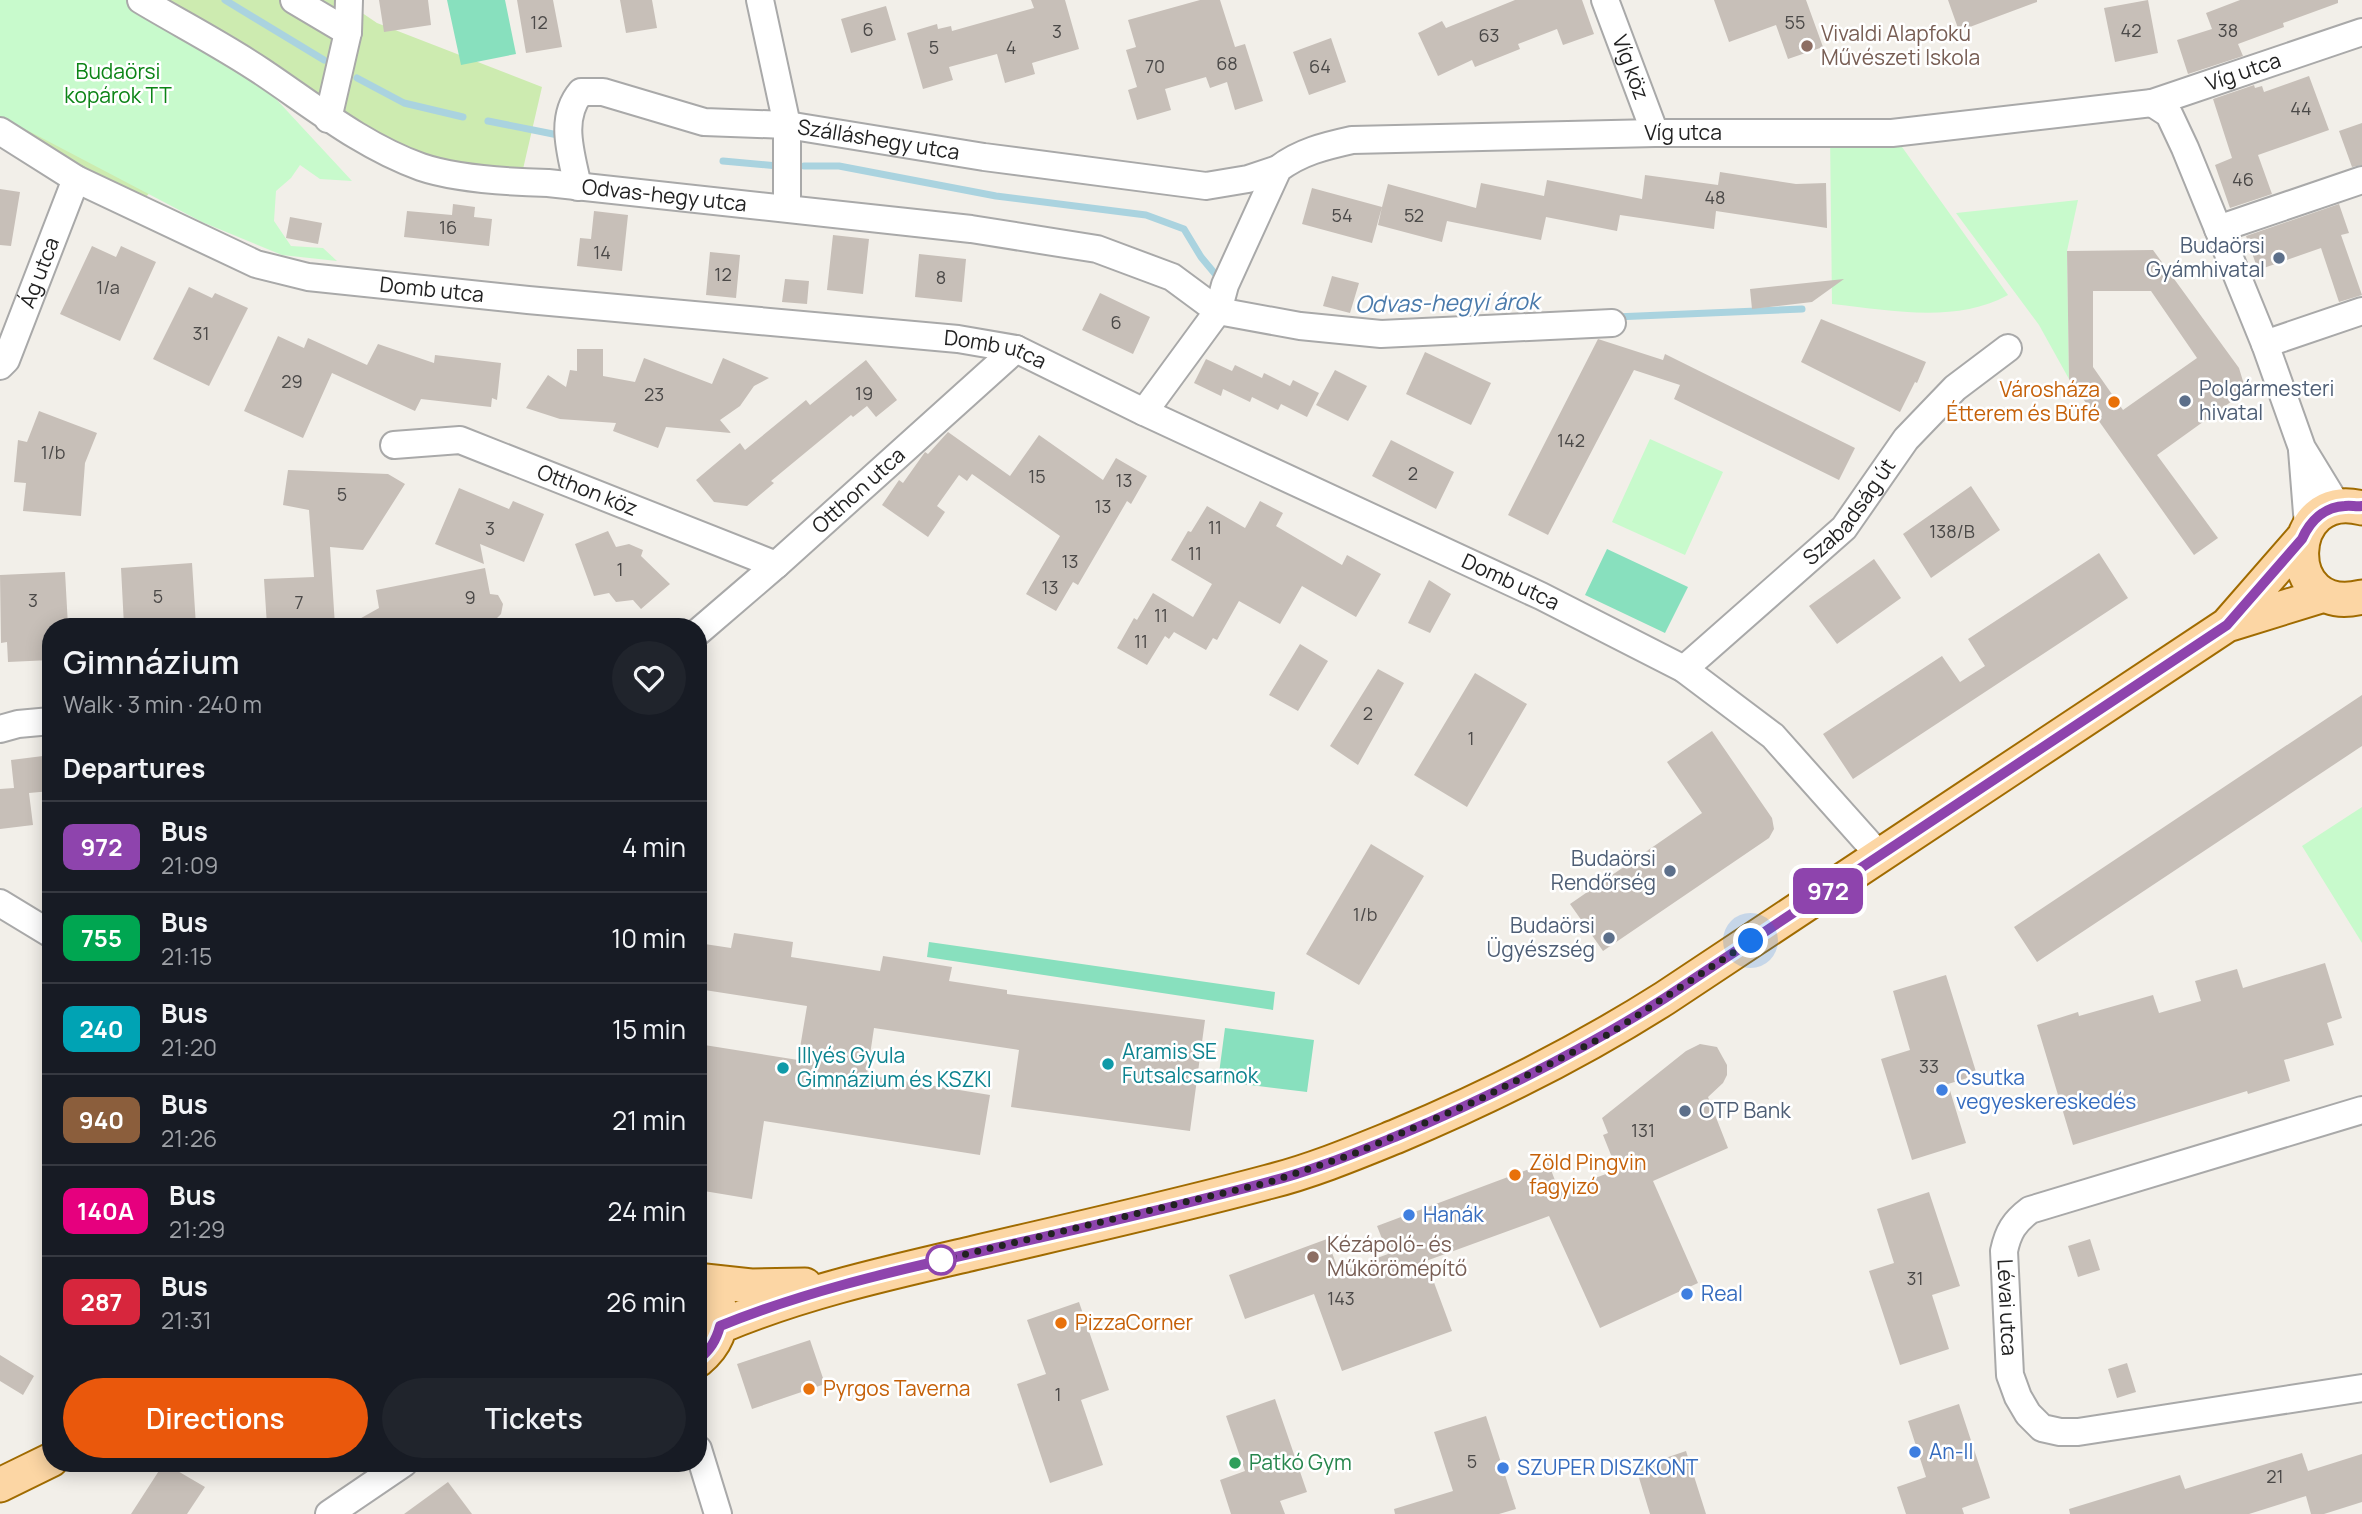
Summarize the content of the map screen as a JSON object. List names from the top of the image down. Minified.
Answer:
{"streets":{"street":["Víg köz","Víg utca","Szálláshegy utca","Odvas-hegy utca","Ág utca","Domb utca","Otthon köz","Otthon utca","Szabadság út","Lévai utca"]},"crossings":[["Víg köz","Víg utca"],["Víg utca","Szálláshegy utca"],["Szálláshegy utca","Odvas-hegy utca"],["Ág utca","Domb utca"],["Domb utca","Otthon utca"],["Domb utca","Szabadság út"],["Otthon köz","Otthon utca"]],"water":["Odvas-hegyi árok"],"parks":["Budaörsi kopárok TT"],"places":["Vivaldi Alapfokú Művészeti Iskola","Budaörsi Gyámhivatal","Polgármesteri hivatal","Városháza Étterem és Büfé","Budaörsi Rendőrség","Budaörsi Ügyészség","Aramis SE Futsalcsarnok","Illyés Gyula Gimnázium és KSZKI","Csutka vegyeskereskedés","OTP Bank","Zöld Pingvin fagyizó","Hanák","Kézápoló- és Műkörömépítő","Real","PizzaCorner","Pyrgos Taverna","An-Il","Patkó Gym","SZUPER DISZKONT"],"lines":["bus line 972"],"house_numbers":["12","55","6","42","38","3","63","5","4","68","70","64","44","46","48","54","52","16","14","12","8","1/a","6","31","29","19","23","142","1/b","2","15","13","5","13","11","3","138/B","11","13","1","13","5","9","3","7","11","11","2","1","1/b","33","131","31","143","1","5","21"],"page":{"on_map":"972","heading":[["Gimnázium","Walk · 3 min · 240 m"],"Departures"],"list":[{"mark":"972","name":"Bus","note":"21:09","value":"4 min"},{"mark":"755","name":"Bus","note":"21:15","value":"10 min"},{"mark":"240","name":"Bus","note":"21:20","value":"15 min"},{"mark":"940","name":"Bus","note":"21:26","value":"21 min"},{"mark":"140A","name":"Bus","note":"21:29","value":"24 min"},{"mark":"287","name":"Bus","note":"21:31","value":"26 min"}],"buttons":["Directions","Tickets"]}}
